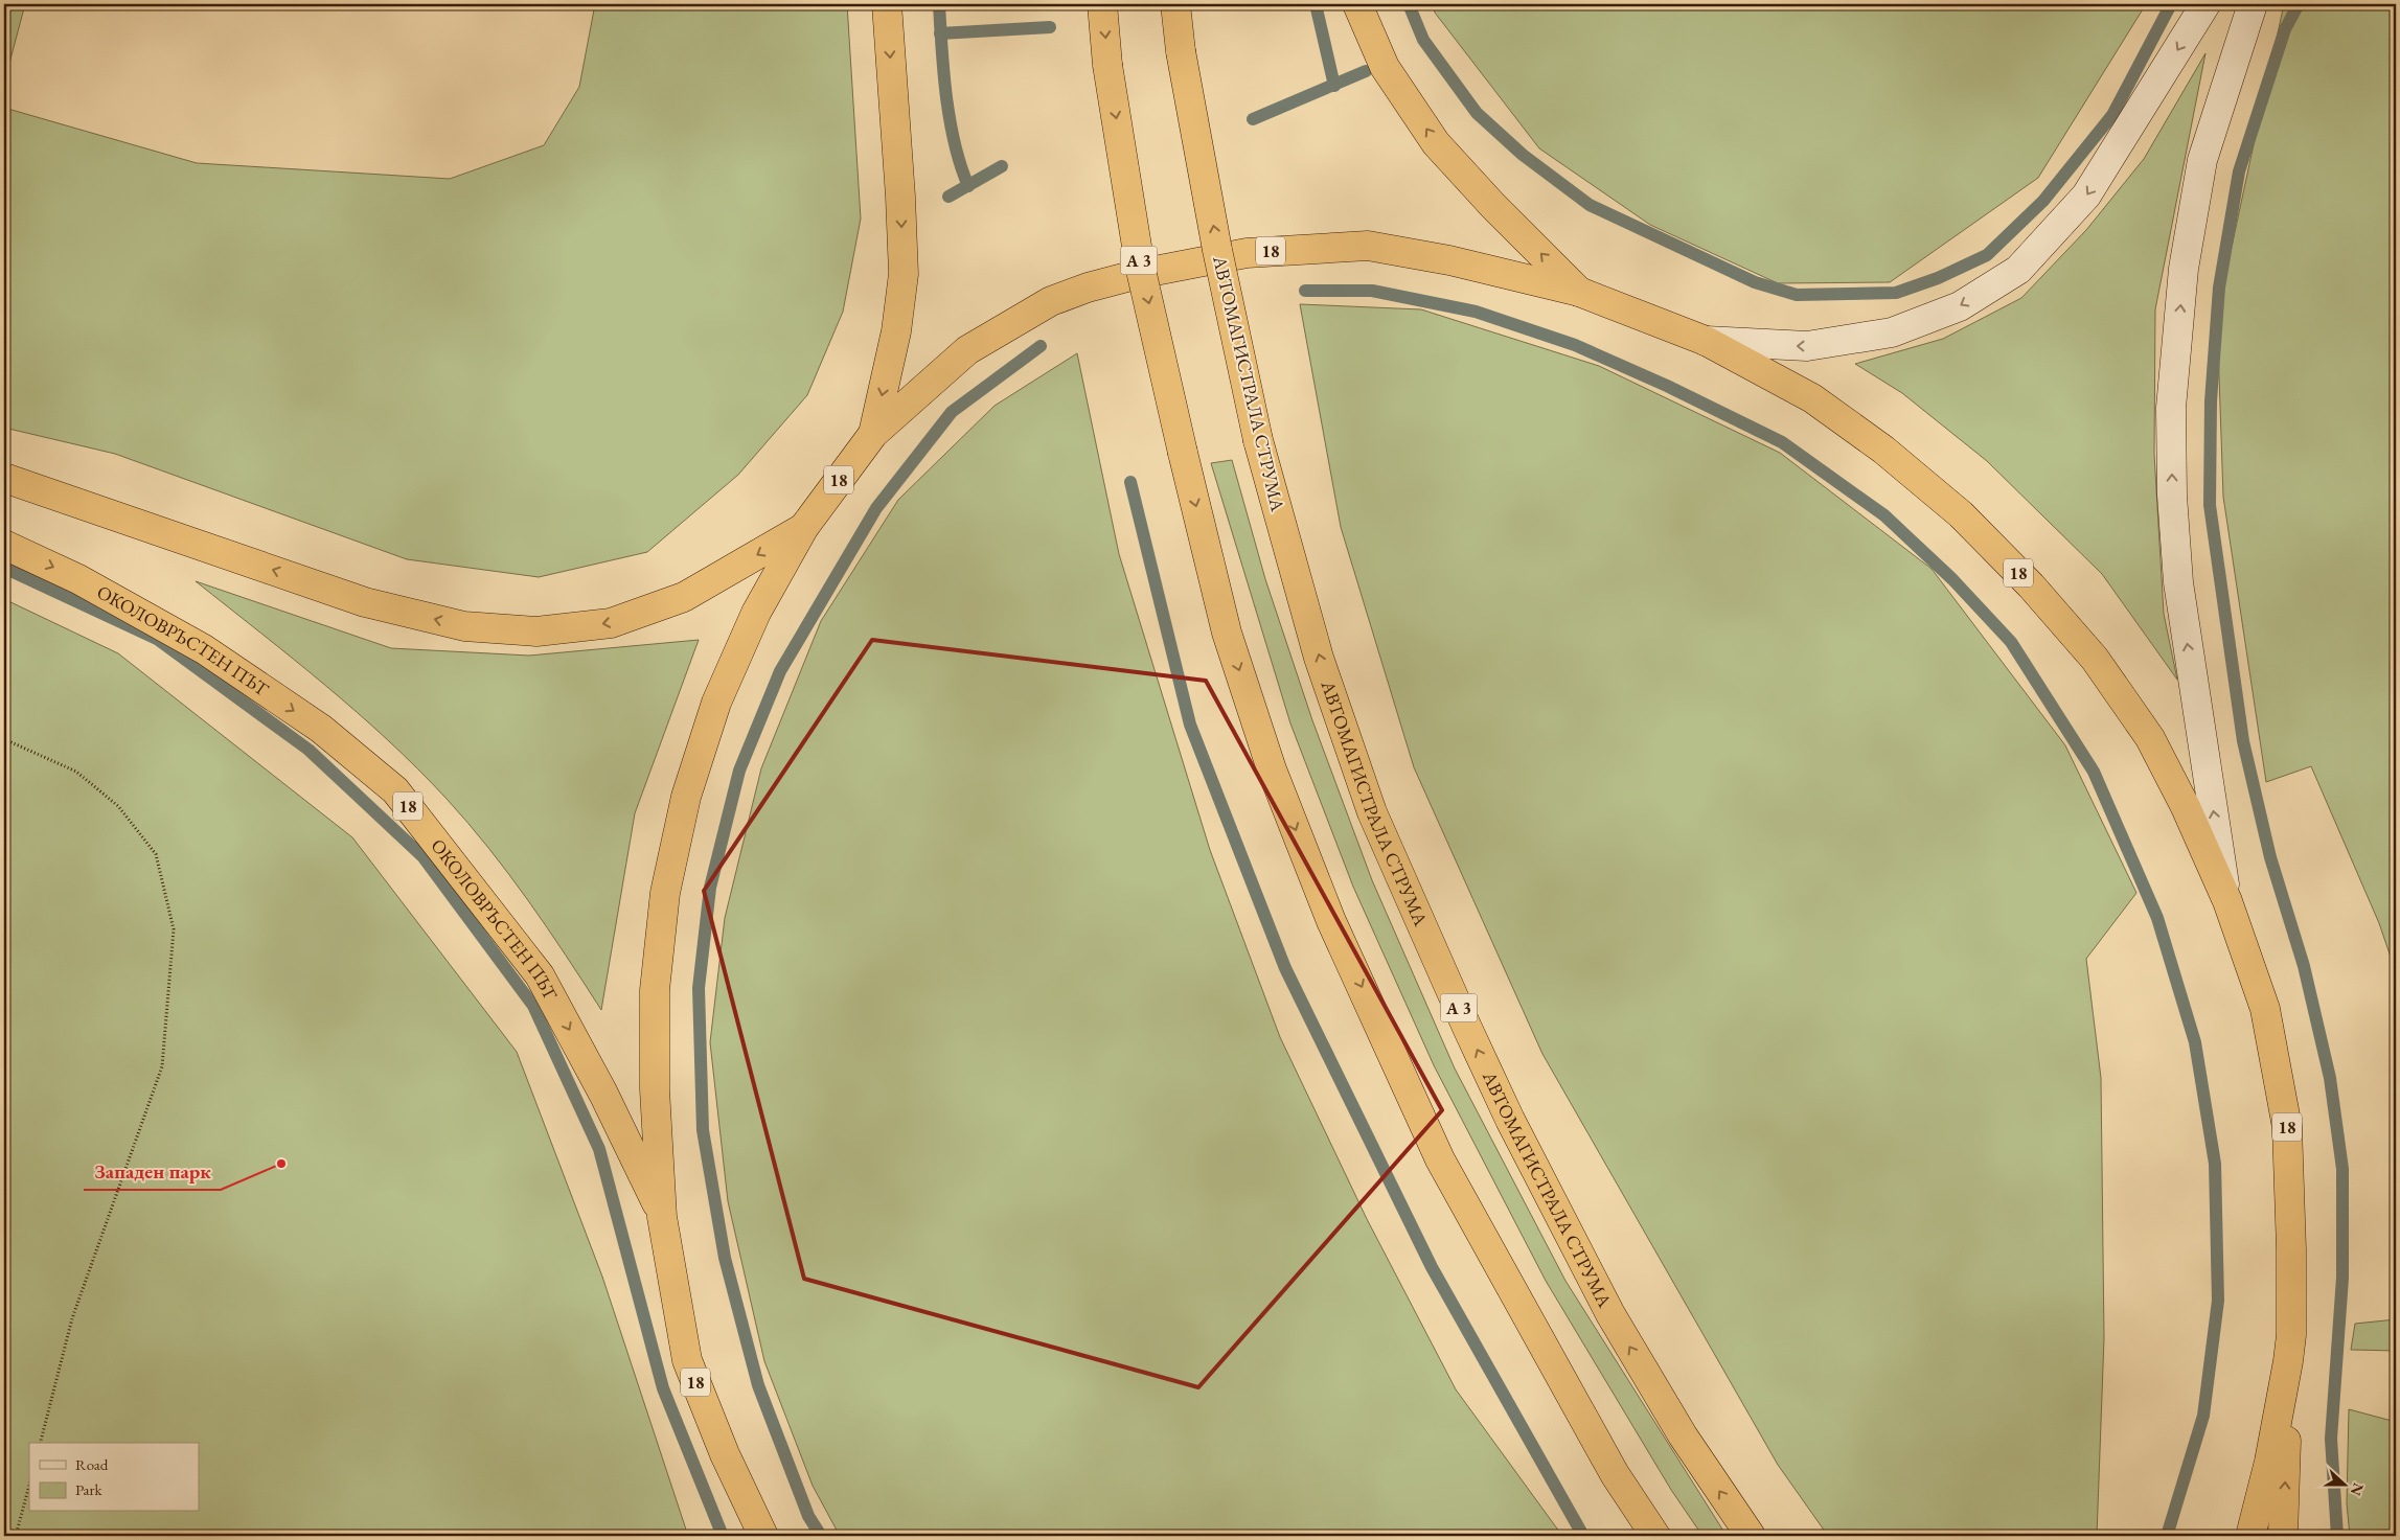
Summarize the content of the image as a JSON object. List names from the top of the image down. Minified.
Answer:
{"streets":{"highway":["18","A 3","АВТОМАГИСТРАЛА СТРУМА","ОКОЛОВРЪСТЕН ПЪТ"]},"crossings":[["18","ОКОЛОВРЪСТЕН ПЪТ"]],"one_way":["ОКОЛОВРЪСТЕН ПЪТ"],"places":["Западен парк"],"legend":["Road","Park"],"north":"right"}
